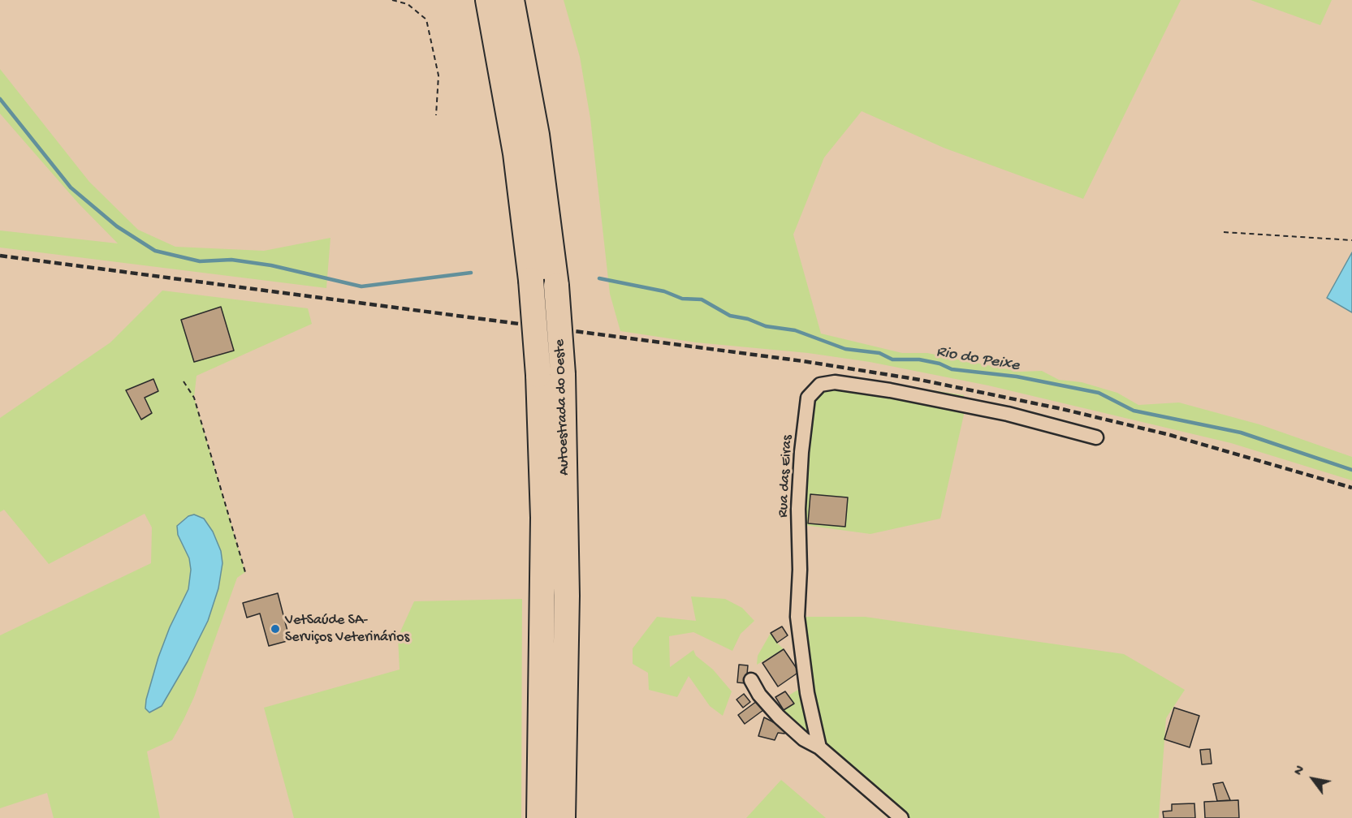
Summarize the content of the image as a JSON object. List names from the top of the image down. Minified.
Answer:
{"streets":{"highway":["Autoestrada do Oeste"],"street":["Rua das Eiras"]},"water":["Rio do Peixe"],"places":["VetSaúde SA- Serviços Veterinários"],"north":"top left"}
